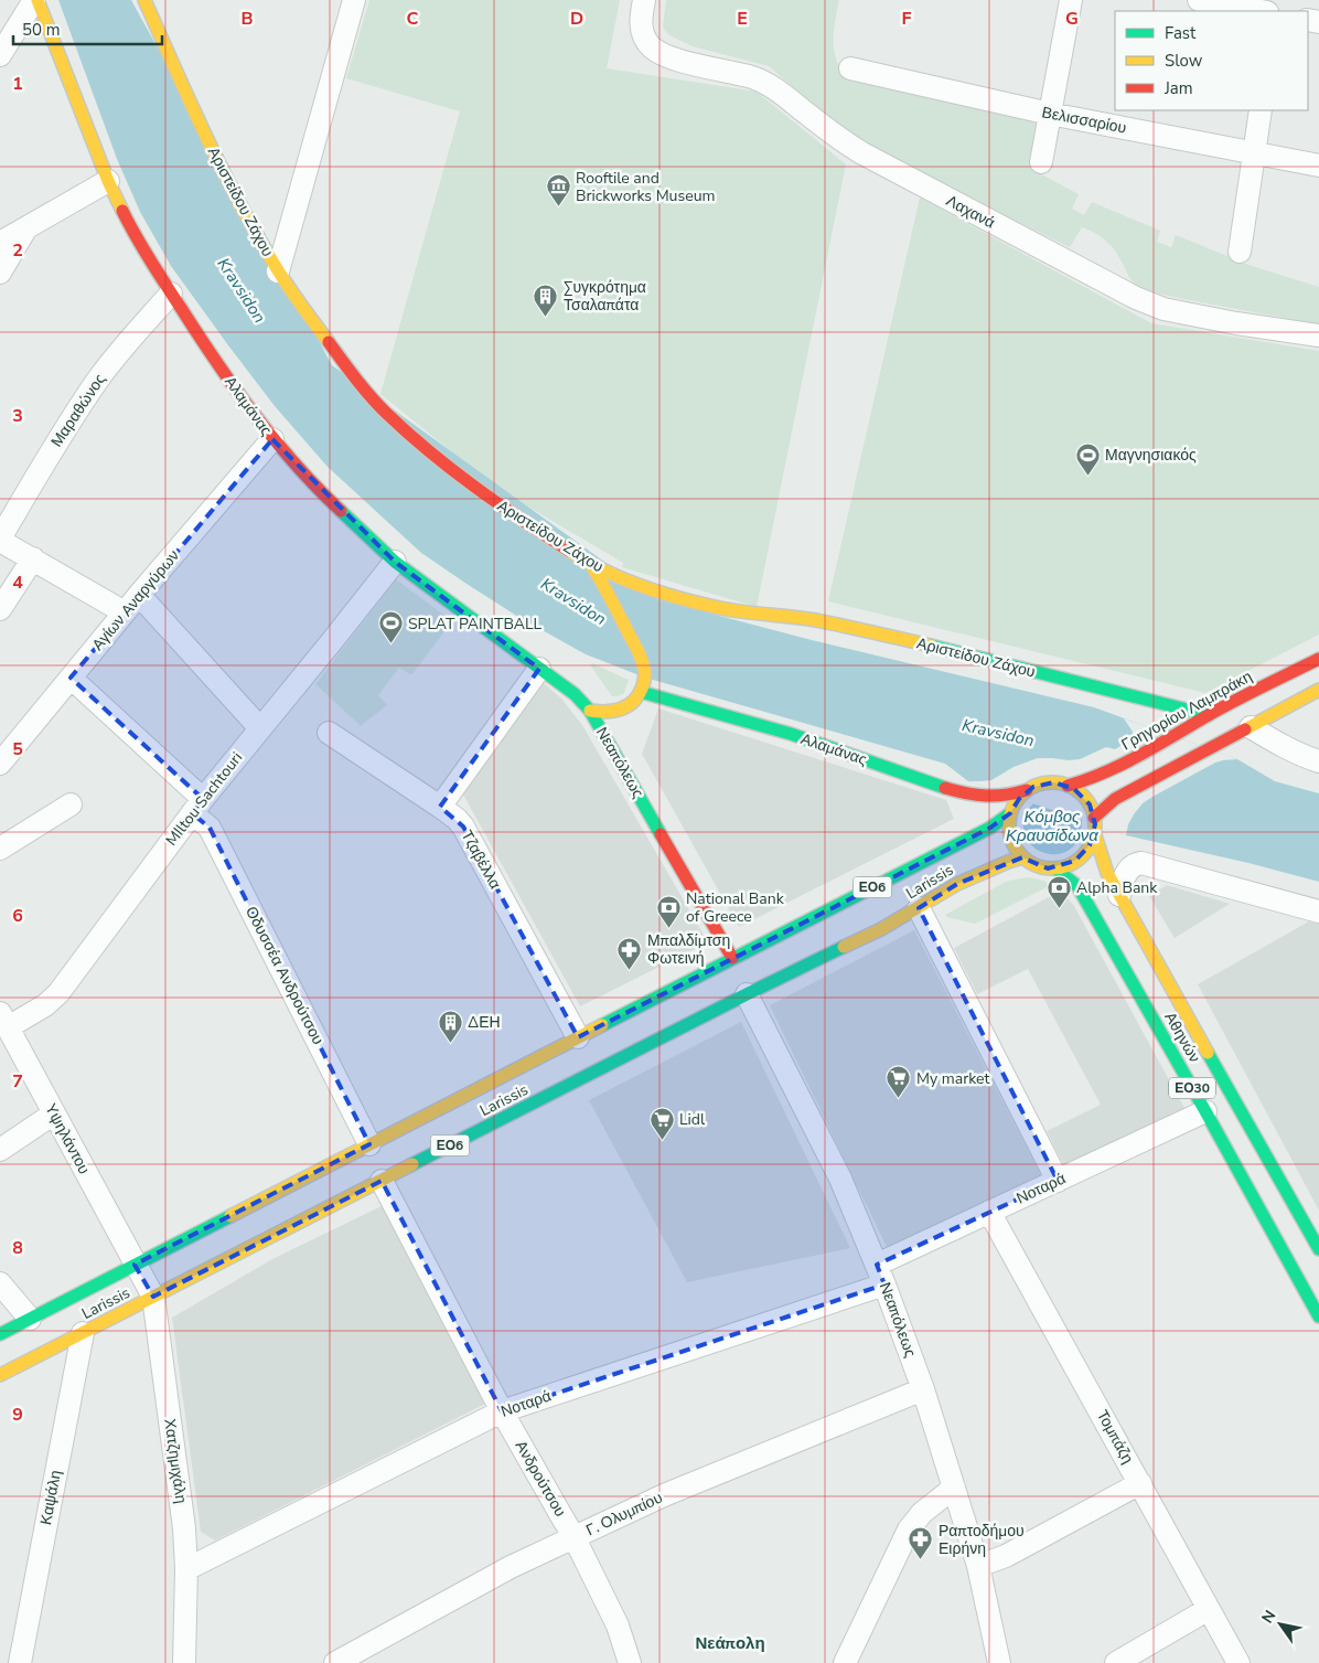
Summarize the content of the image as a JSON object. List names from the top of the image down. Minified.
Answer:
{"streets":{"main road":["Αριστείδου Ζάχου","Αλαμάνας","Γρηγορίου Λαμπράκη","Νεαπόλεως","Larissis","ΕΟ6","Αθηνών","ΕΟ30"],"street":["Βελισσαρίου","Λαχανά","Μαραθώνος","Αγίων Αναργύρων","MIltou Sachtouri","Τζαβέλλα","Οδυσσέα Ανδρούτσου","Υψηλάντου","Νοταρά","Τομπάζη","Χατζημιχάλη","Ανδρούτσου","Καψάλη","Γ. Ολυμπίου"]},"crossings":[["Αριστείδου Ζάχου","Γρηγορίου Λαμπράκη"],["Αλαμάνας","Μαραθώνος"],["Αλαμάνας","Αγίων Αναργύρων"],["Αλαμάνας","Γρηγορίου Λαμπράκη"],["Αλαμάνας","Νεαπόλεως"],["Αλαμάνας","MIltou Sachtouri"],["Αλαμάνας","Larissis"],["Αλαμάνας","ΕΟ6"],["Αλαμάνας","Αθηνών"],["Γρηγορίου Λαμπράκη","Larissis"],["Γρηγορίου Λαμπράκη","ΕΟ6"],["Γρηγορίου Λαμπράκη","Αθηνών"],["Νεαπόλεως","Larissis"],["Νεαπόλεως","Νοταρά"],["Νεαπόλεως","Γ. Ολυμπίου"],["MIltou Sachtouri","Οδυσσέα Ανδρούτσου"],["MIltou Sachtouri","Υψηλάντου"],["Τζαβέλλα","Larissis"],["Larissis","ΕΟ6"],["Larissis","Οδυσσέα Ανδρούτσου"],["Larissis","Αθηνών"],["Larissis","Υψηλάντου"],["Larissis","Χατζημιχάλη"],["Larissis","Ανδρούτσου"],["Larissis","Καψάλη"],["ΕΟ6","Αθηνών"],["Αθηνών","Νοταρά"],["Υψηλάντου","Χατζημιχάλη"],["Νοταρά","Τομπάζη"],["Νοταρά","Χατζημιχάλη"],["Νοταρά","Ανδρούτσου"],["Ανδρούτσου","Γ. Ολυμπίου"]],"districts":["Νεάπολη"],"water":["Kravsidon","Κόμβος Κραυσίδωνα"],"places":{"museum":["Rooftile and Brickworks Museum"],"building":["Συγκρότημα Τσαλαπάτα","ΔΕΗ"],"sports":["Μαγνησιακός","SPLAT PAINTBALL"],"bank":["Alpha Bank","National Bank of Greece"],"pharmacy":["Μπαλδίμτση Φωτεινή","Ραπτοδήμου Ειρήνη"],"supermarket":["My market","Lidl"]},"legend":["Fast","Slow","Jam"],"scale_bar":"50 m","north":"top left","grid":{"columns":["B","C","D","E","F","G"],"rows":["1","2","3","4","5","6","7","8","9"]}}
